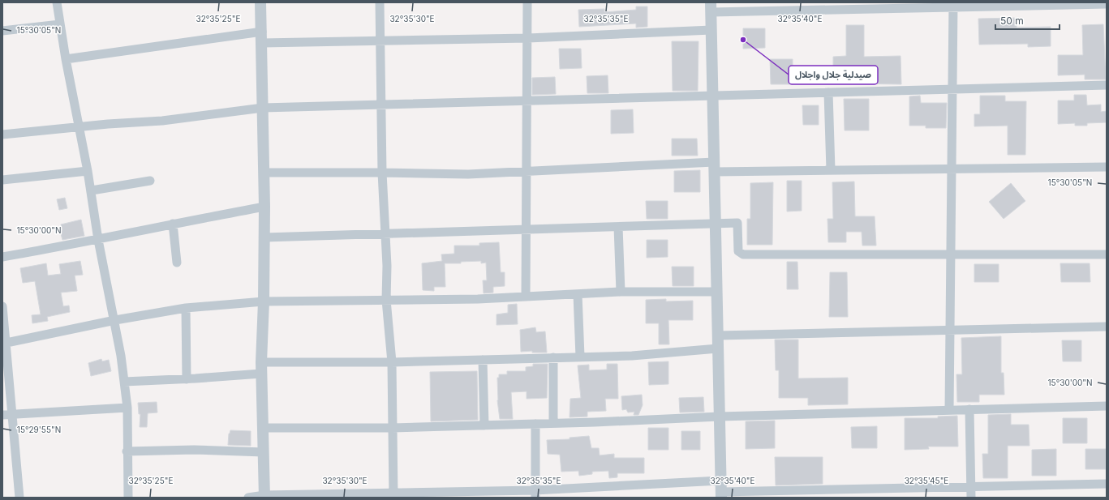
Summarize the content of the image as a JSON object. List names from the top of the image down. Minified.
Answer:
{"places":["صيدلية جلال واجلال"],"scale_bar":"50 m","coordinates":["32°35'25\"E","32°35'30\"E","32°35'35\"E","32°35'40\"E","15°30'05\"N","15°30'00\"N","15°29'55\"N","32°35'45\"E"]}
